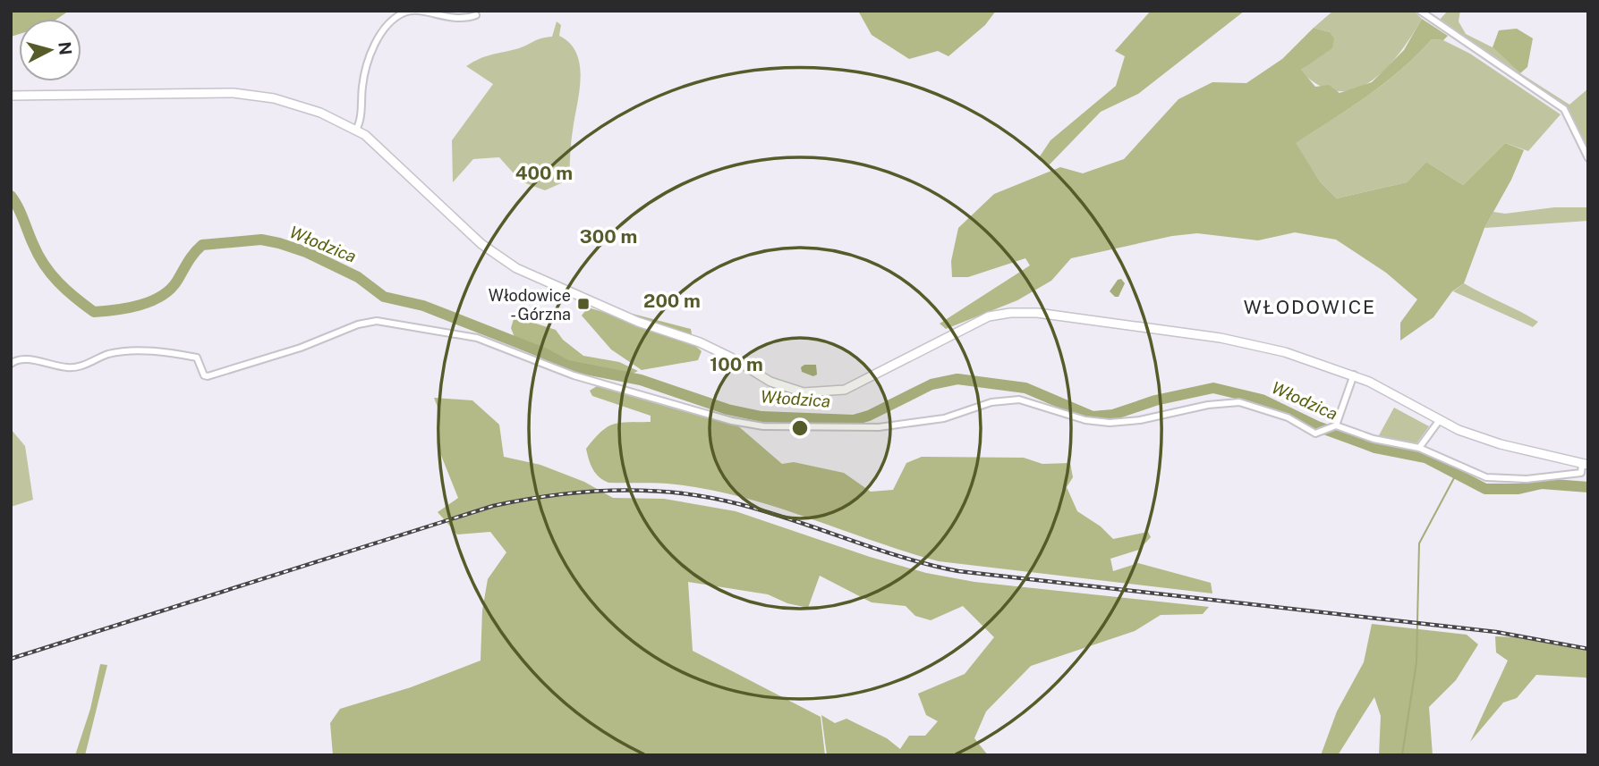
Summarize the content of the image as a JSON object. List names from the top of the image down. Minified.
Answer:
{"districts":["WŁODOWICE"],"water":["Włodzica"],"places":{"transit":["Włodowice - Górzna"]},"north":"right","rings":["400 m","300 m","200 m","100 m"]}
